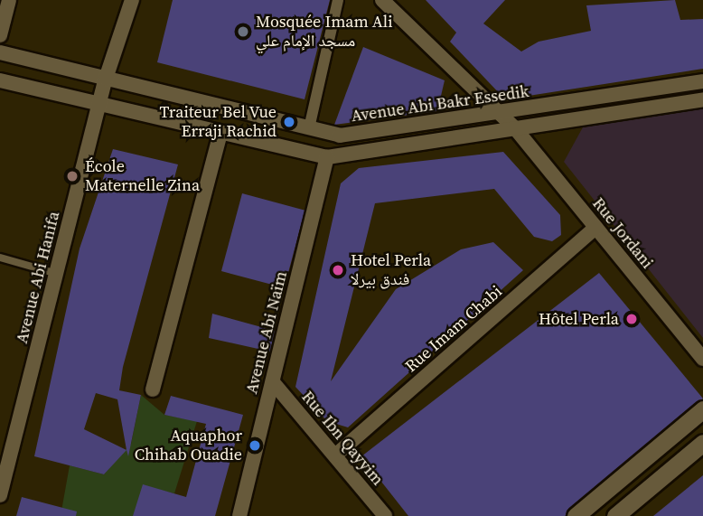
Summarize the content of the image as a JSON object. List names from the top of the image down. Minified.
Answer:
{"streets":{"street":["Avenue Abi Bakr Essedik","Rue Jordani","Avenue Abi Hanifa","Rue Imam Chabi","Avenue Abi Naïm","Rue Ibn Qayyim"]},"crossings":[["Avenue Abi Bakr Essedik","Rue Jordani"],["Avenue Abi Bakr Essedik","Avenue Abi Hanifa"],["Rue Jordani","Rue Imam Chabi"],["Rue Imam Chabi","Rue Ibn Qayyim"],["Avenue Abi Naïm","Rue Ibn Qayyim"]],"places":["Mosquée Imam Ali مسجد الإمام علي","Traiteur Bel Vue Erraji Rachid","École Maternelle Zina","Hotel Perla فندق بيرلا","Hôtel Perla","Aquaphor Chihab Ouadie"]}
